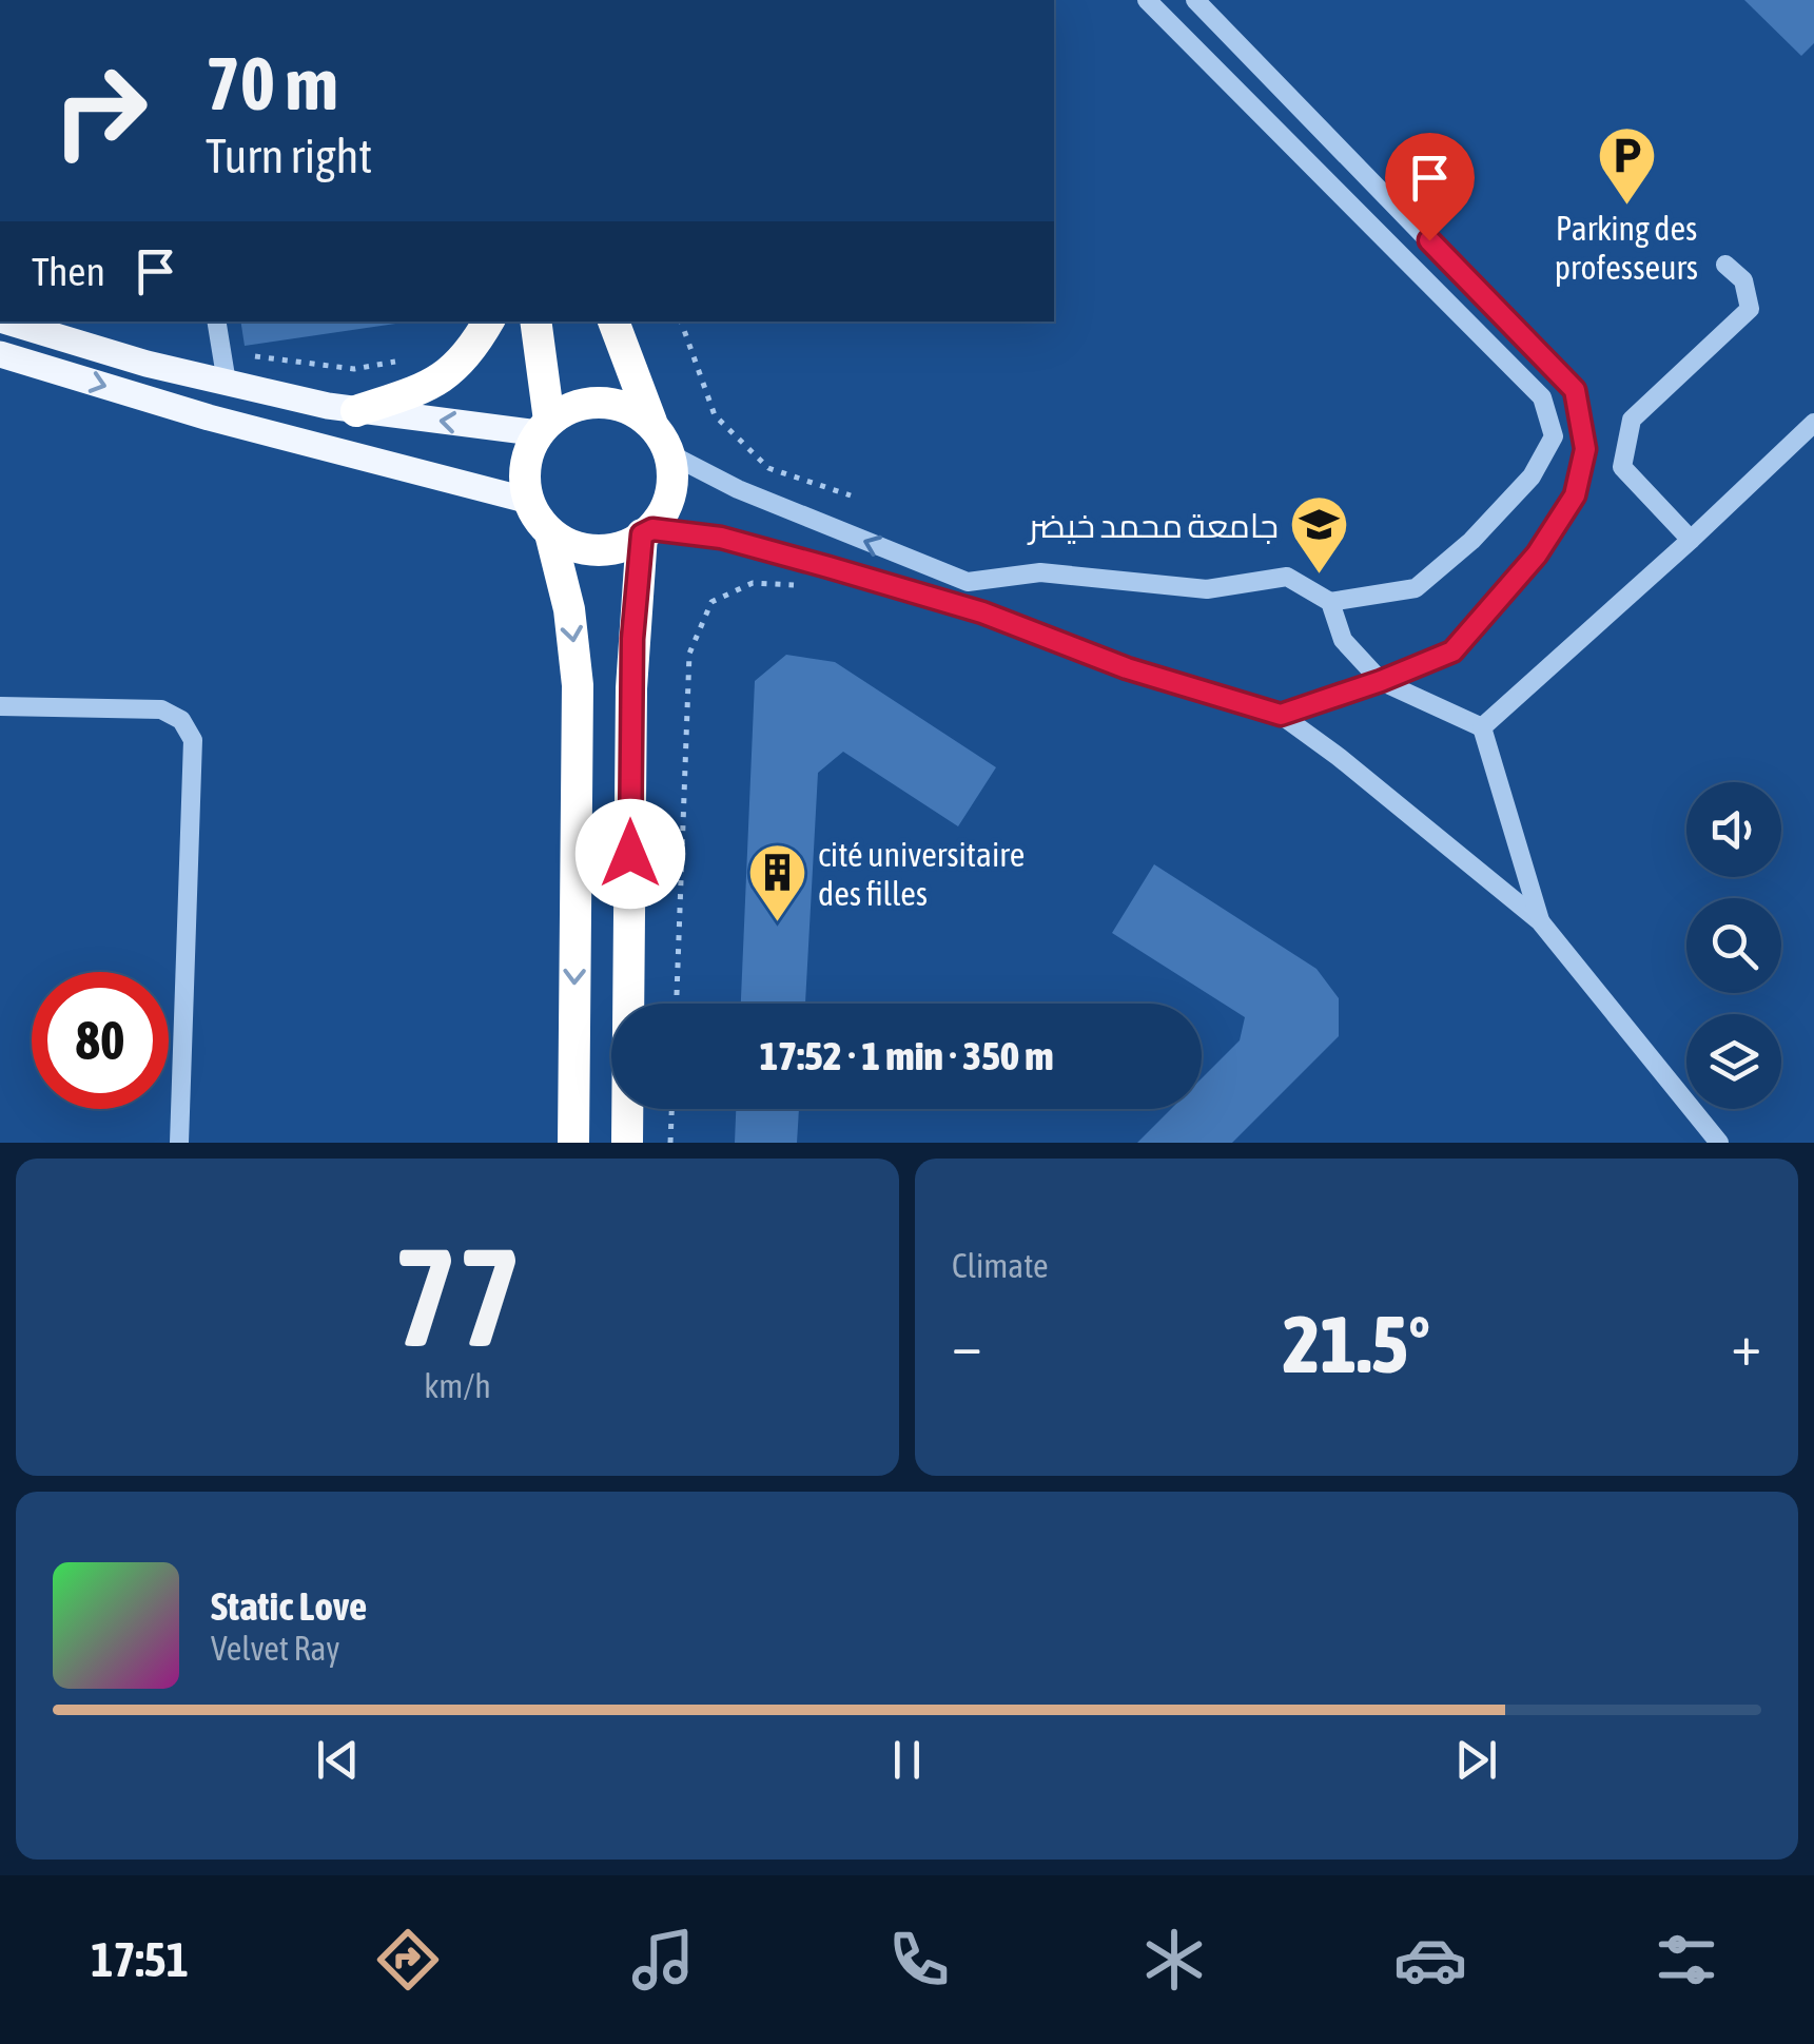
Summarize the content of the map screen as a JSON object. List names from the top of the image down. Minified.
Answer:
{"places":{"parking":["Parking des professeurs"],"school or university":["جامعة محمد خيضر"],"building":["cité universitaire des filles"]},"page":{"turn":["70 m","Turn right"],"then":"Then","limit":"80","trip":"17:52 · 1 min · 350 m","tile":[["77","km/h"],"Climate"],"heat":["−","21.5°","+"],"song":["Static Love","Velvet Ray"],"tabs":"17:51"}}
